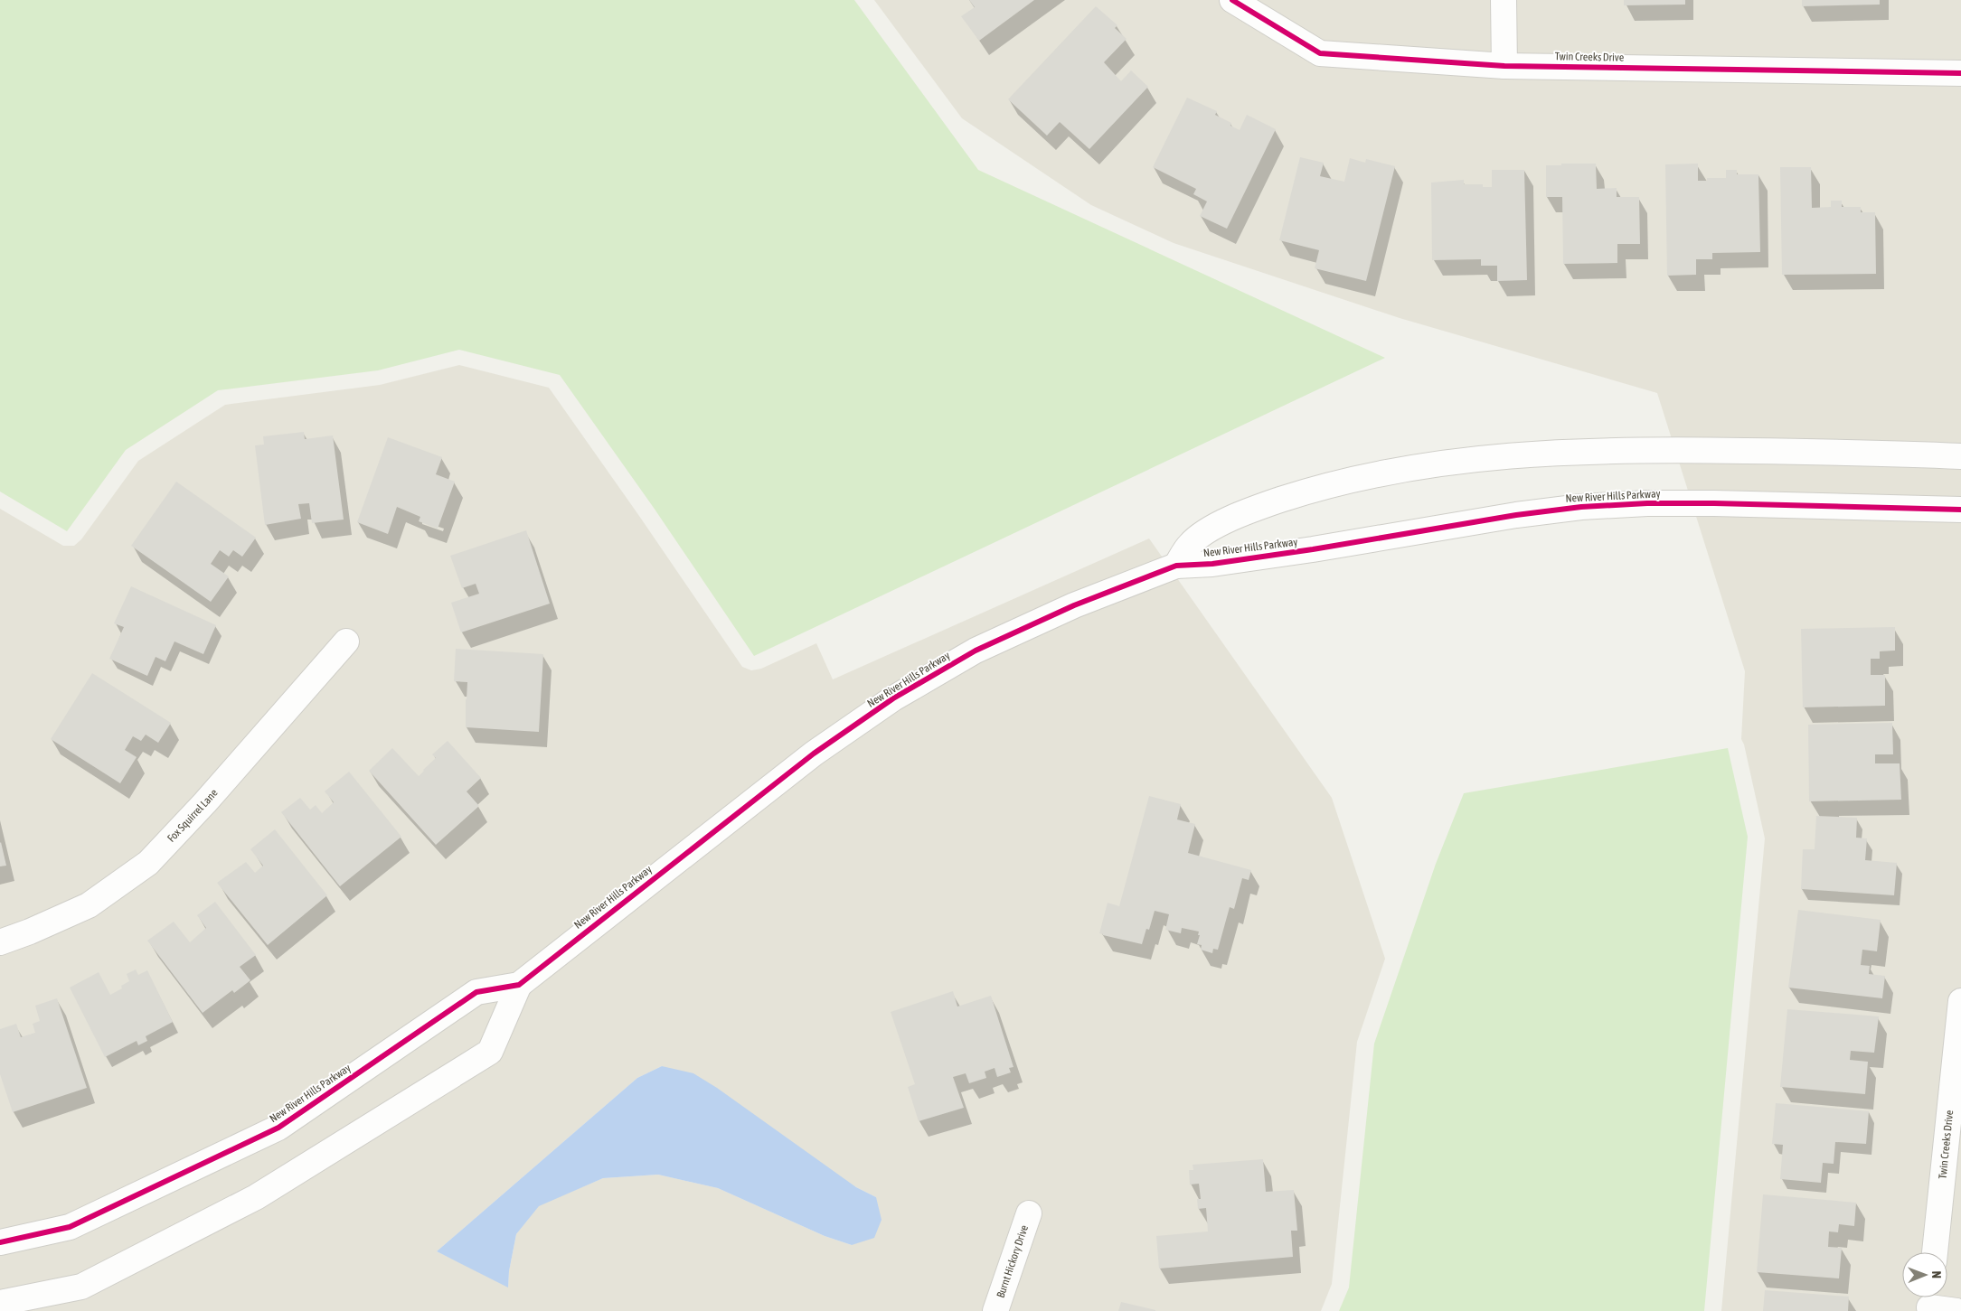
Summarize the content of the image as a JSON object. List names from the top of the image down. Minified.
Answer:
{"streets":{"street":["Twin Creeks Drive","New River Hills Parkway","Fox Squirrel Lane","Burnt Hickory Drive"]},"north":"right"}
